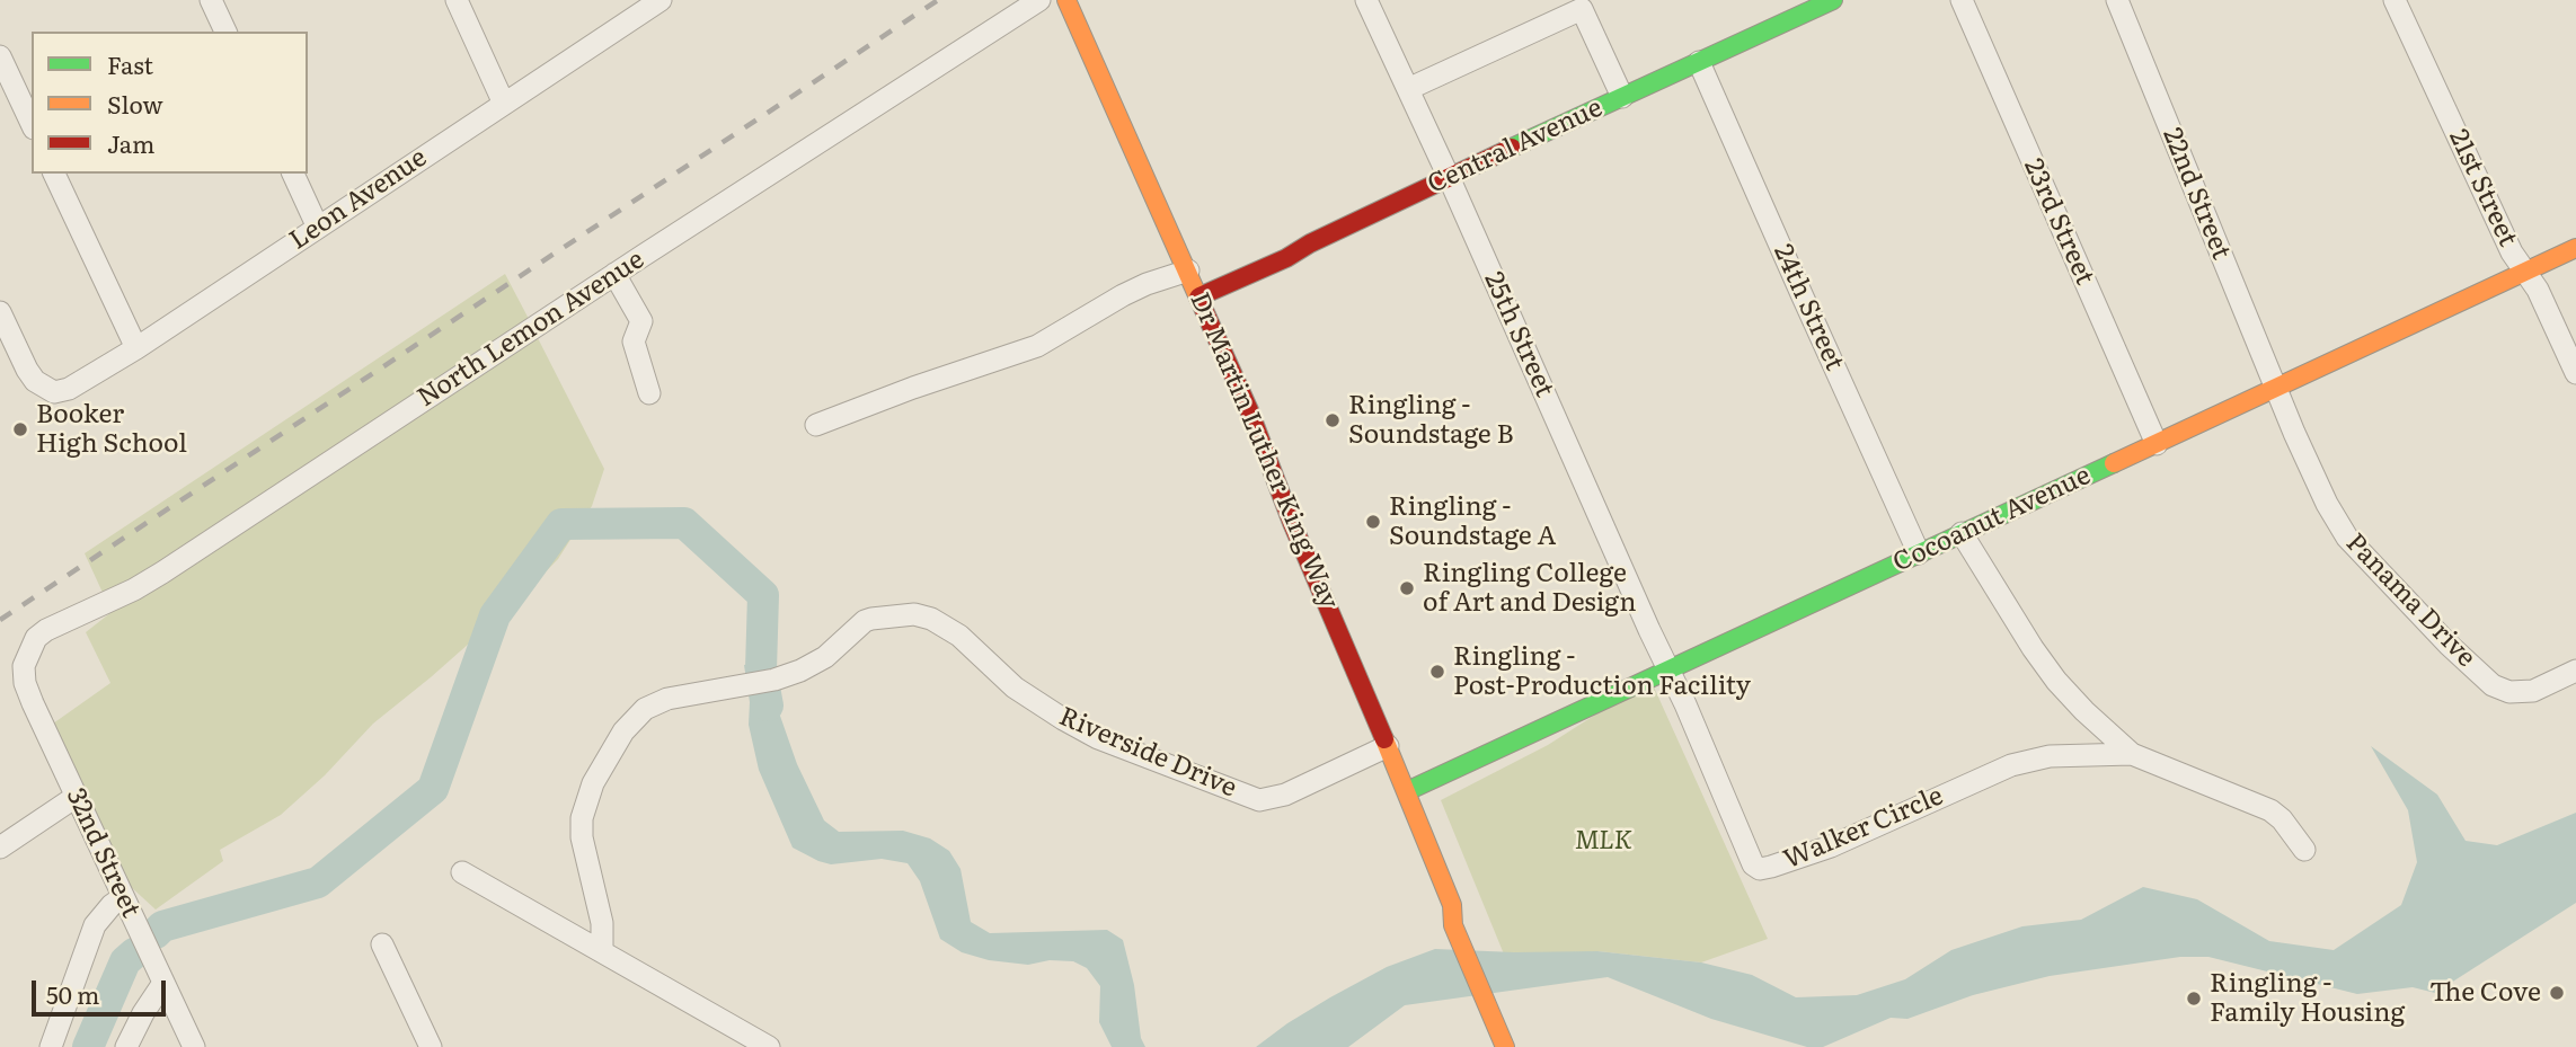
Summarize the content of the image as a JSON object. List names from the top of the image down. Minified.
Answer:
{"streets":{"street":["Central Avenue","21st Street","22nd Street","Leon Avenue","23rd Street","24th Street","North Lemon Avenue","25th Street","Dr Martin Luther King Way","Cocoanut Avenue","Panama Drive","Riverside Drive","Walker Circle","32nd Street"]},"crossings":[["Central Avenue","24th Street"],["Central Avenue","25th Street"],["Central Avenue","Dr Martin Luther King Way"],["21st Street","Cocoanut Avenue"],["22nd Street","Cocoanut Avenue"],["22nd Street","Panama Drive"],["23rd Street","Cocoanut Avenue"],["24th Street","Cocoanut Avenue"],["North Lemon Avenue","32nd Street"],["25th Street","Cocoanut Avenue"],["25th Street","Walker Circle"],["Dr Martin Luther King Way","Cocoanut Avenue"],["Dr Martin Luther King Way","Riverside Drive"],["Cocoanut Avenue","Panama Drive"],["Cocoanut Avenue","Walker Circle"]],"parks":["MLK"],"places":["Ringling - Soundstage B","Booker High School","Ringling - Soundstage A","Ringling College of Art and Design","Ringling - Post-Production Facility","The Cove","Ringling - Family Housing"],"legend":["Fast","Slow","Jam"],"scale_bar":"50 m"}
